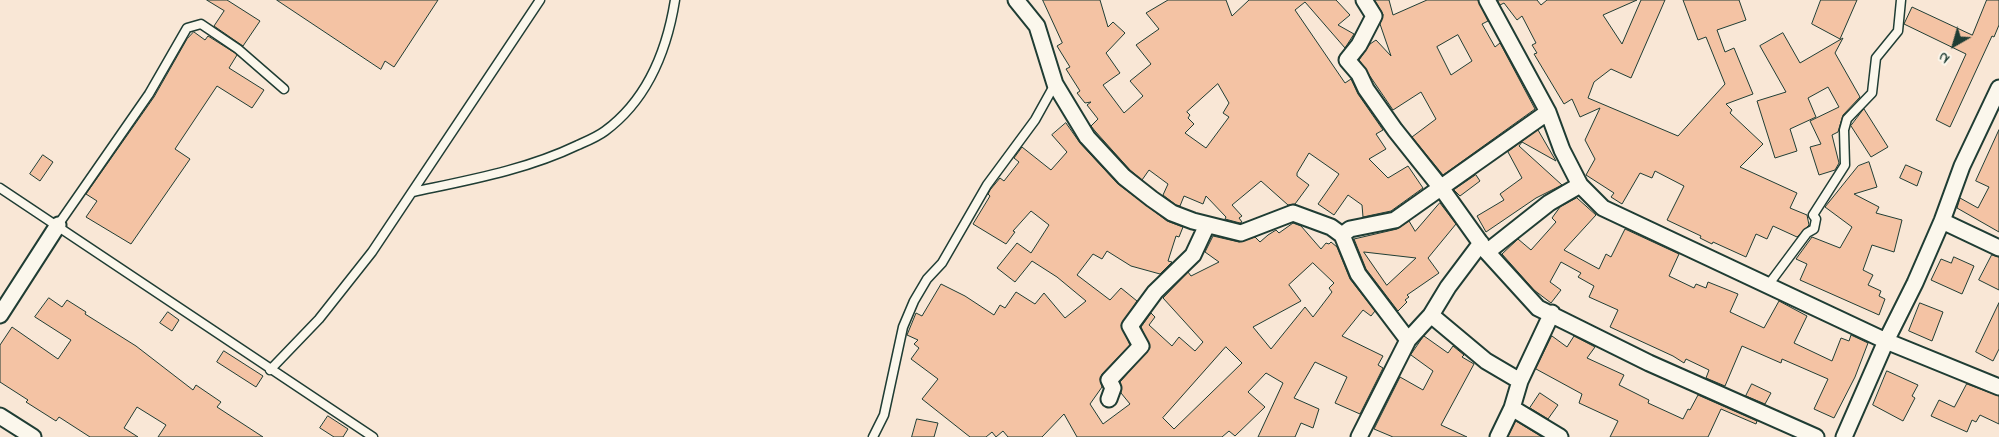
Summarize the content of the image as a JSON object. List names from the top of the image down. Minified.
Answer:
{"north":"bottom left"}
